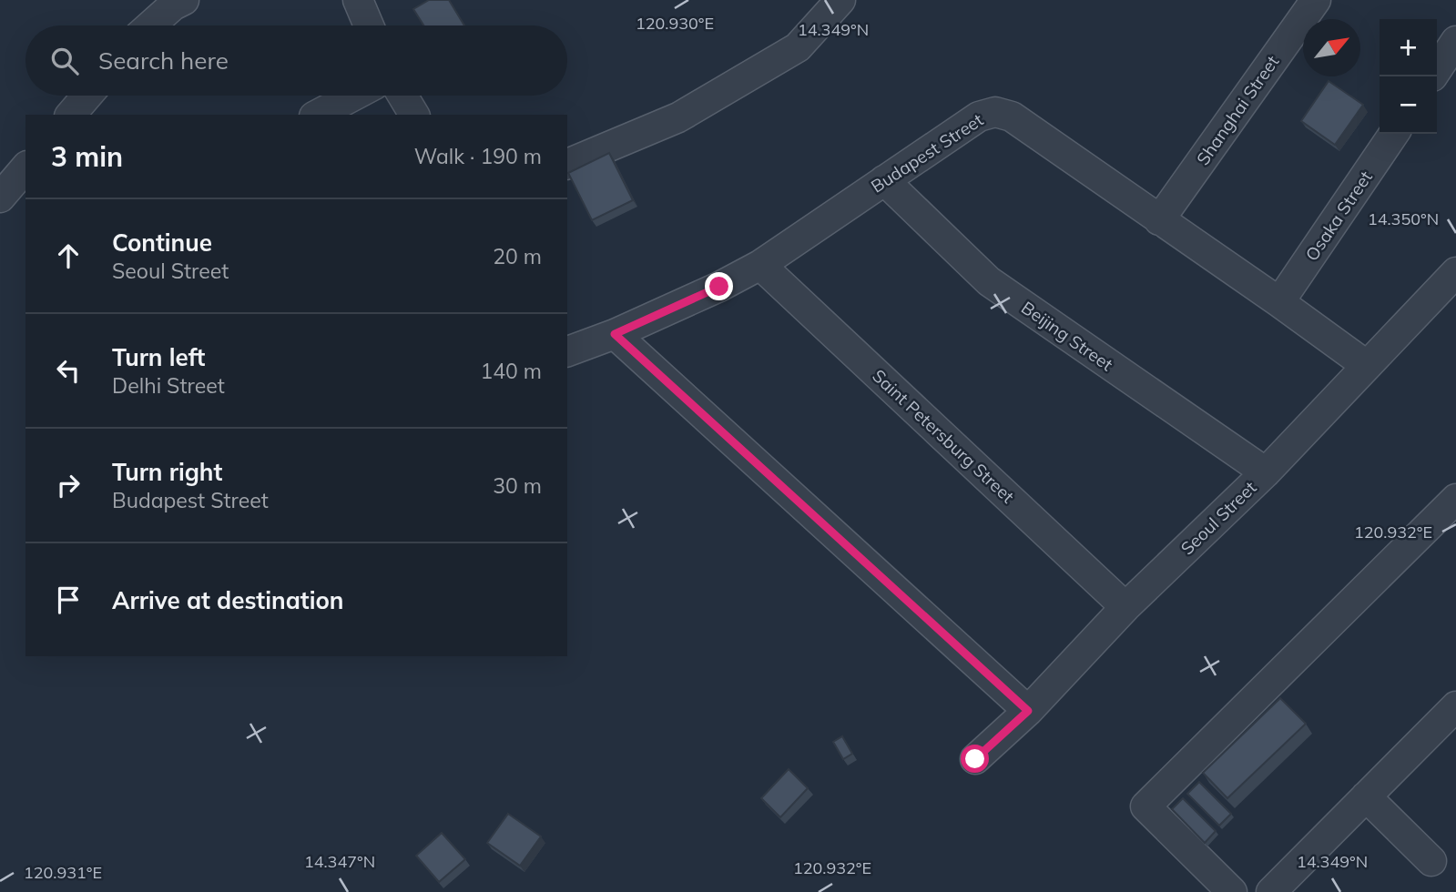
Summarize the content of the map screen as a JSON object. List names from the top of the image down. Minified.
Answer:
{"streets":{"street":["Shanghai Street","Budapest Street","Osaka Street","Beijing Street","Saint Petersburg Street","Seoul Street"]},"crossings":[["Shanghai Street","Budapest Street"],["Budapest Street","Osaka Street"],["Budapest Street","Beijing Street"],["Budapest Street","Saint Petersburg Street"],["Budapest Street","Seoul Street"],["Beijing Street","Seoul Street"],["Saint Petersburg Street","Seoul Street"]],"north":"top right","page":{"map_buttons":["+","−"],"search":"Search here","heading":["3 min","Walk · 190 m"],"list":[["Continue","Seoul Street","20 m"],["Turn left","Delhi Street","140 m"],["Turn right","Budapest Street","30 m"],"Arrive at destination"]},"coordinates":["120.930°E","14.349°N","14.350°N","120.932°E","14.347°N","120.931°E"]}
